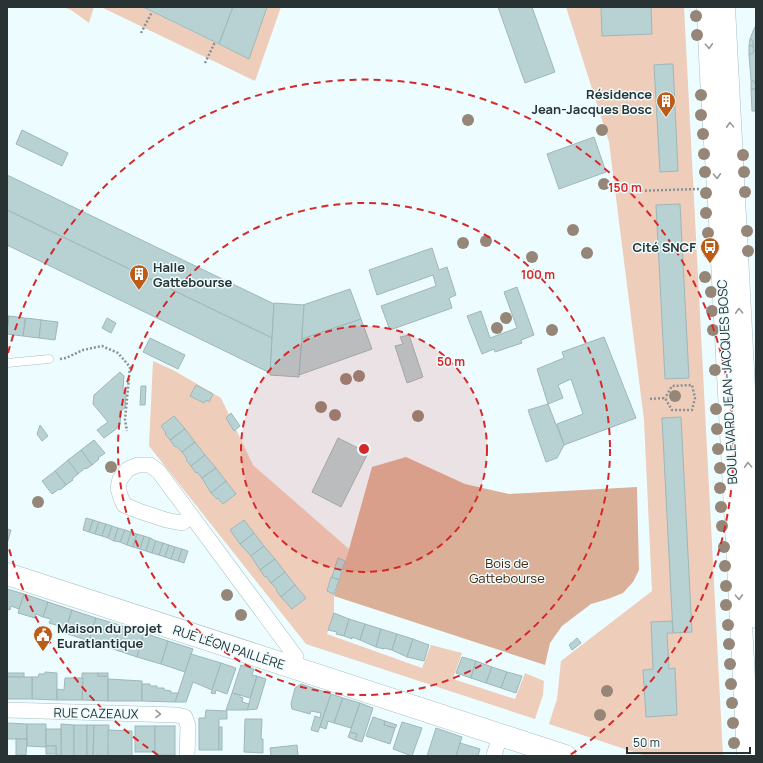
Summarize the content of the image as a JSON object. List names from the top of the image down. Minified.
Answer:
{"streets":{"main road":["BOULEVARD JEAN-JACQUES BOSC","RUE LÉON PAILLÈRE"],"street":["RUE CAZEAUX"]},"one_way":["RUE CAZEAUX"],"parks":["Bois de Gattebourse"],"places":{"building":["Résidence Jean-Jacques Bosc","Halle Gattebourse"],"bus stop":["Cité SNCF"],"public building":["Maison du projet Euratlantique"]},"scale_bar":"50 m","rings":["150 m","100 m","50 m"]}
